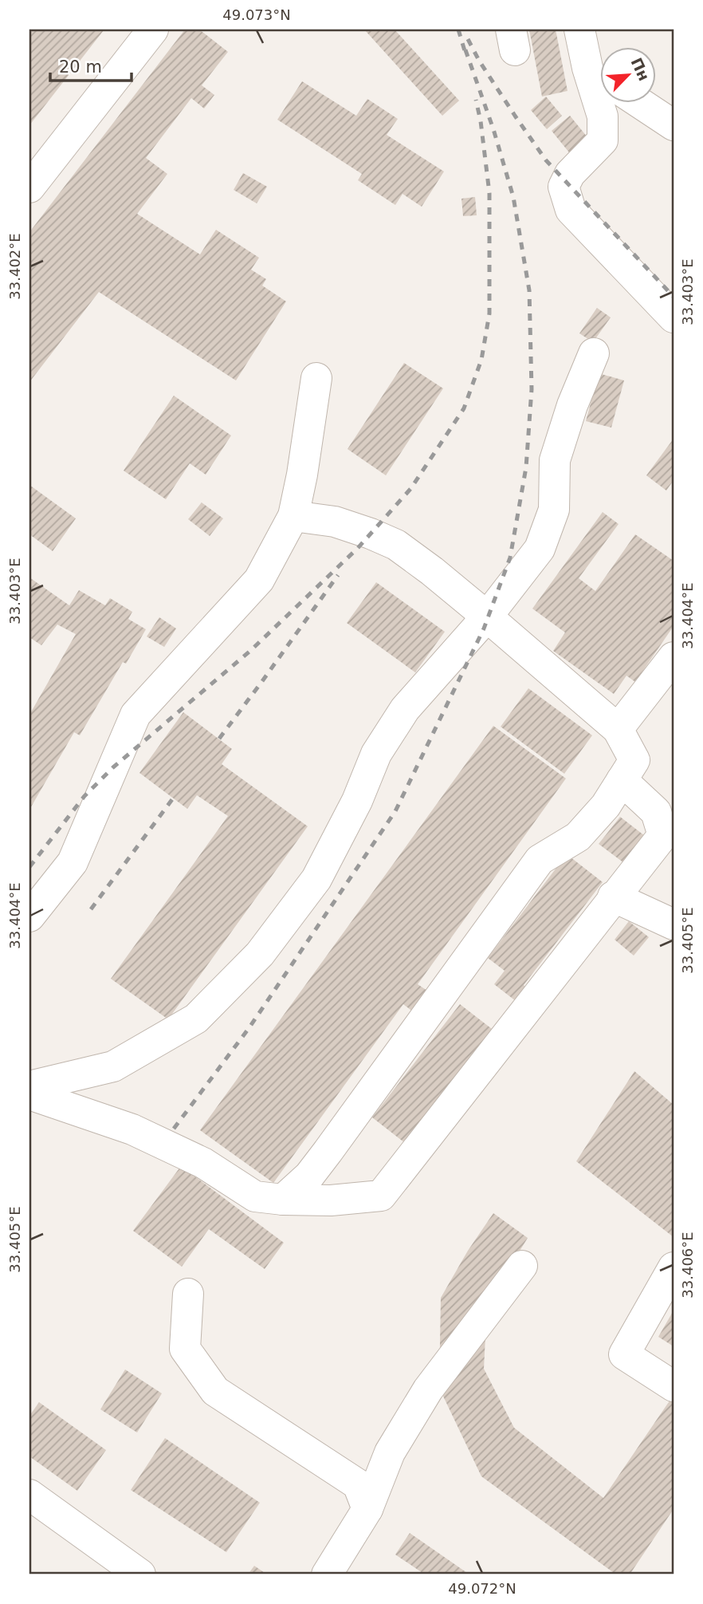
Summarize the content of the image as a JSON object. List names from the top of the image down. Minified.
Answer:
{"scale_bar":"20 m","north":"top right","coordinates":["49.073°N","33.402°E","33.403°E","33.404°E","33.405°E","33.406°E","49.072°N"]}
